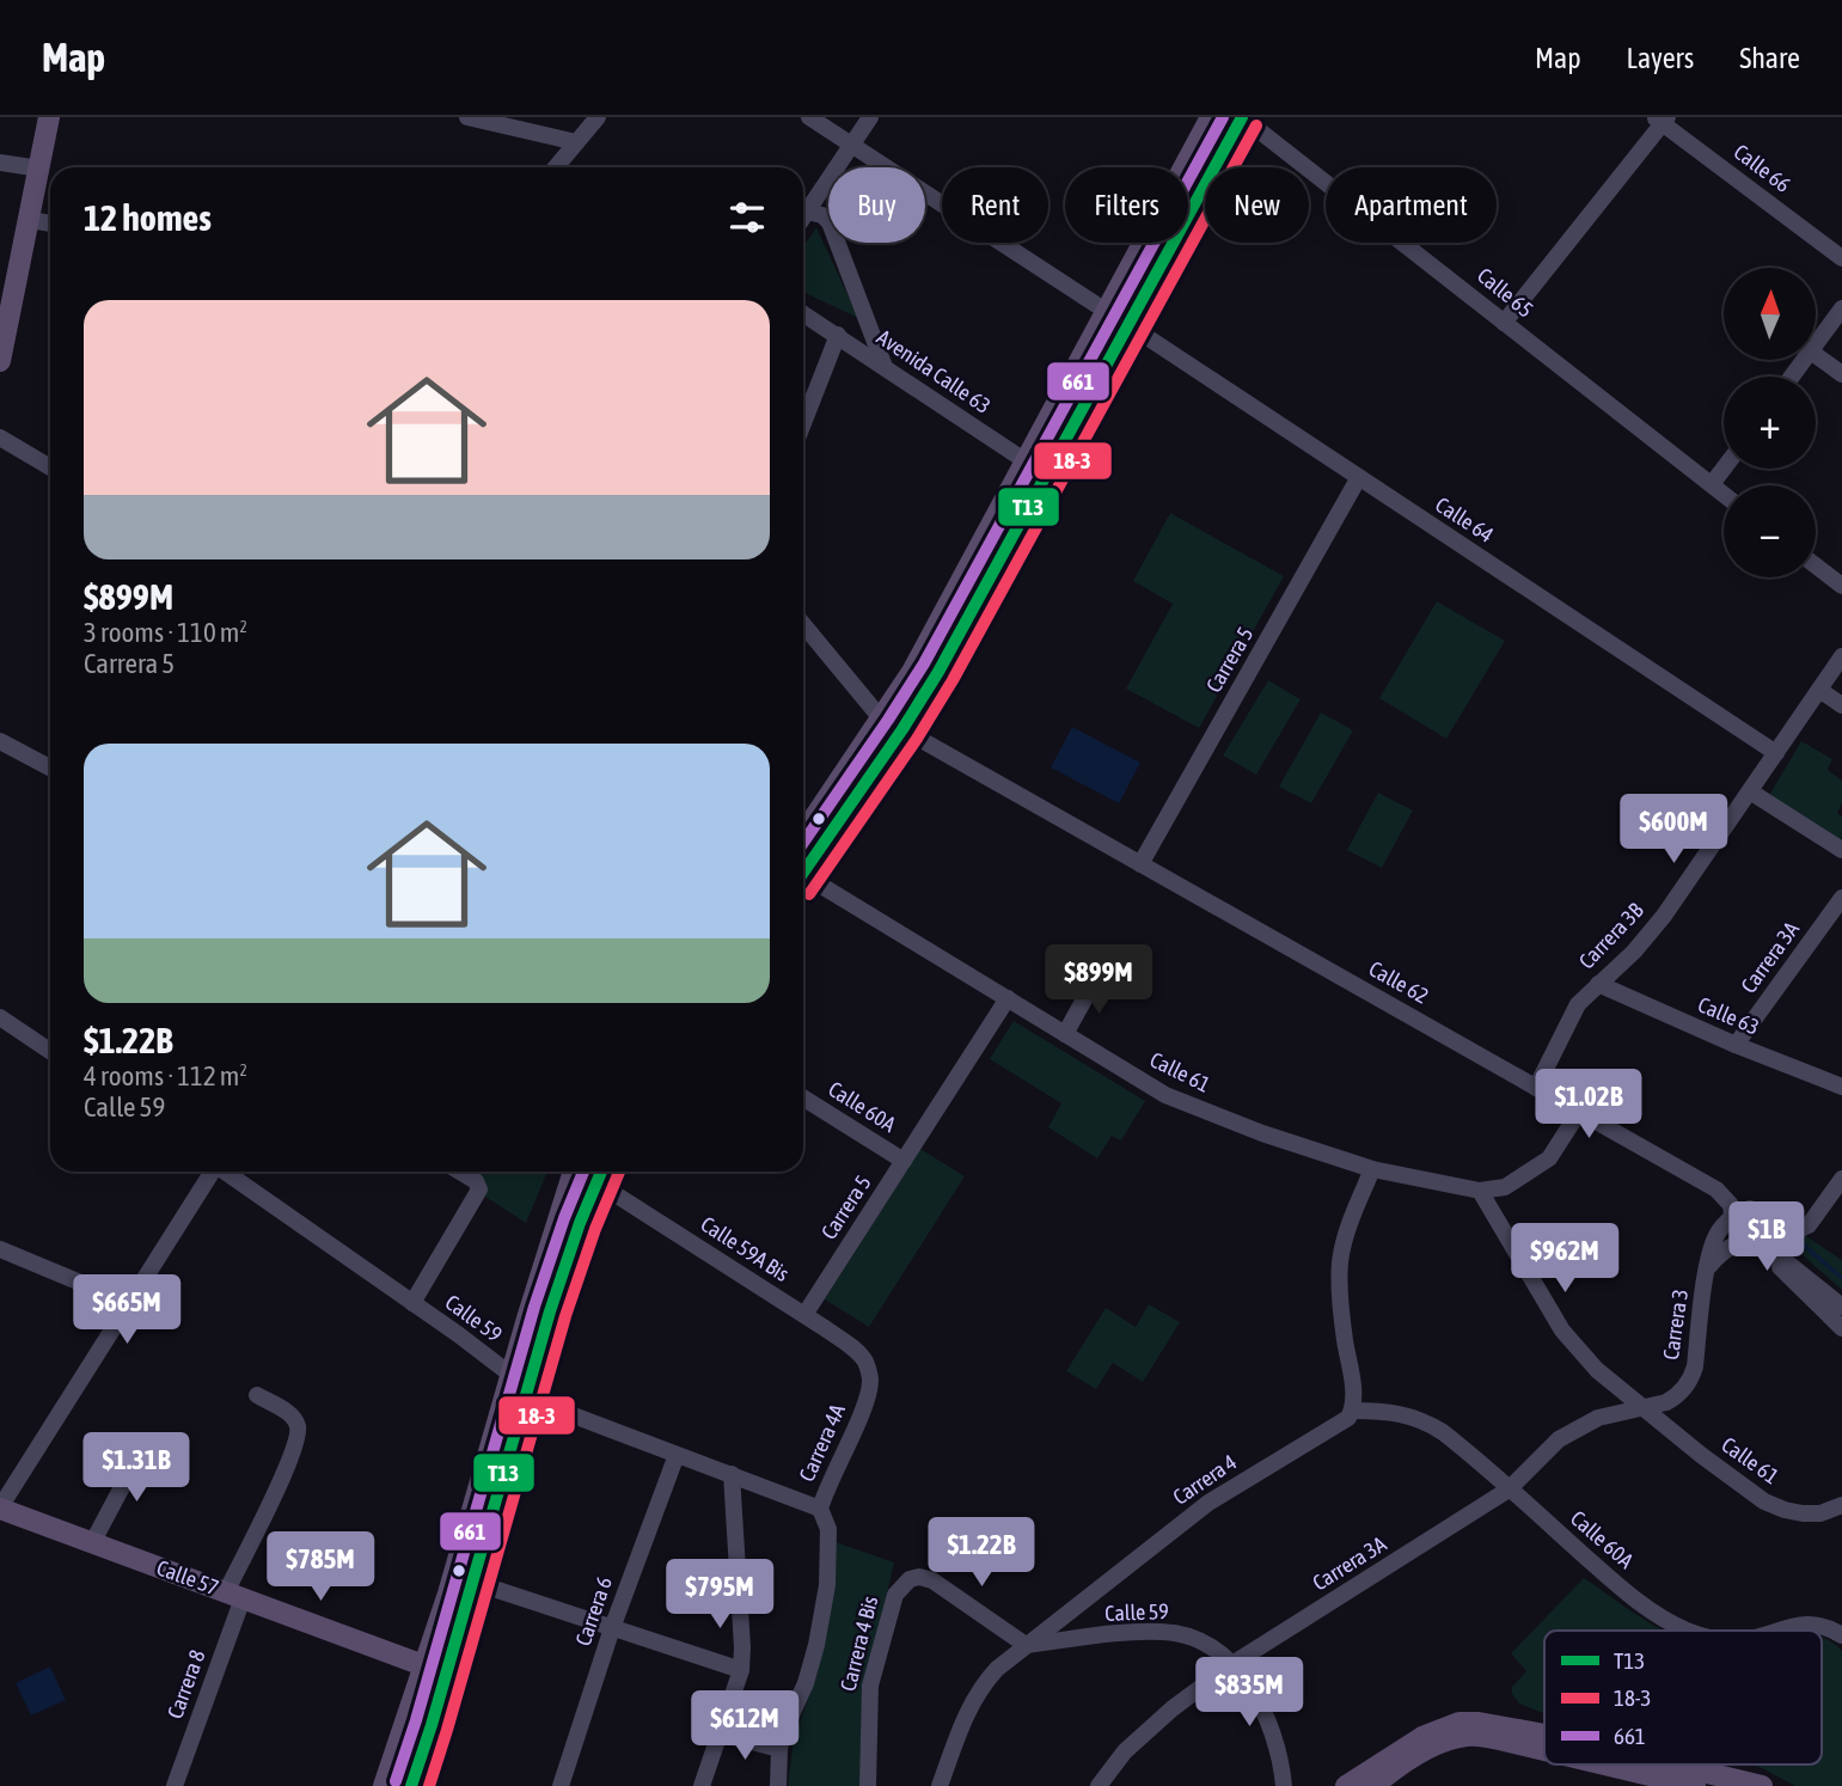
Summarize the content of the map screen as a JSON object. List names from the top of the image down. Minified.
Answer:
{"streets":{"main road":["Calle 57"],"street":["Calle 66","Calle 65","Avenida Calle 63","Calle 64","Carrera 5","Carrera 3B","Carrera 3A","Calle 62","Calle 63","Calle 61","Calle 60A","Calle 59A Bis","Calle 59","Carrera 3","Carrera 4A","Carrera 4","Carrera 6","Carrera 4 Bis","Carrera 8"]},"crossings":[["Calle 64","Carrera 5"],["Calle 64","Carrera 3B"],["Carrera 5","Calle 62"],["Carrera 5","Calle 61"],["Carrera 5","Calle 60A"],["Carrera 5","Calle 59A Bis"],["Carrera 3B","Calle 62"],["Carrera 3B","Calle 63"],["Carrera 3A","Calle 63"],["Carrera 3A","Calle 61"],["Carrera 3A","Calle 60A"],["Carrera 3A","Calle 59"],["Carrera 3A","Carrera 3"],["Calle 62","Calle 61"],["Calle 62","Carrera 3"],["Calle 61","Carrera 3"],["Calle 60A","Carrera 4"],["Calle 59A Bis","Carrera 4A"],["Calle 59","Carrera 4A"],["Calle 59","Carrera 4"],["Calle 59","Carrera 6"],["Calle 59","Carrera 4 Bis"],["Carrera 4","Carrera 4 Bis"],["Calle 57","Carrera 8"]],"lines":["transit line T13","transit line 661","transit line 18-3"],"legend":["T13","18-3","661"],"north":"top","page":{"header":"Map","nav":["Map","Layers","Share"],"chip":["Buy","Rent","Filters","New","Apartment"],"heading":"12 homes","map_buttons":["+","−"],"list":[{"name":"$899M","note":"3 rooms · 110 m² · Carrera 5"},{"name":"$1.22B","note":"4 rooms · 112 m² · Calle 59"}],"price":["$600M","$899M","$1.02B","$1B","$962M","$665M","$1.31B","$1.22B","$785M","$795M","$835M","$612M"]}}
